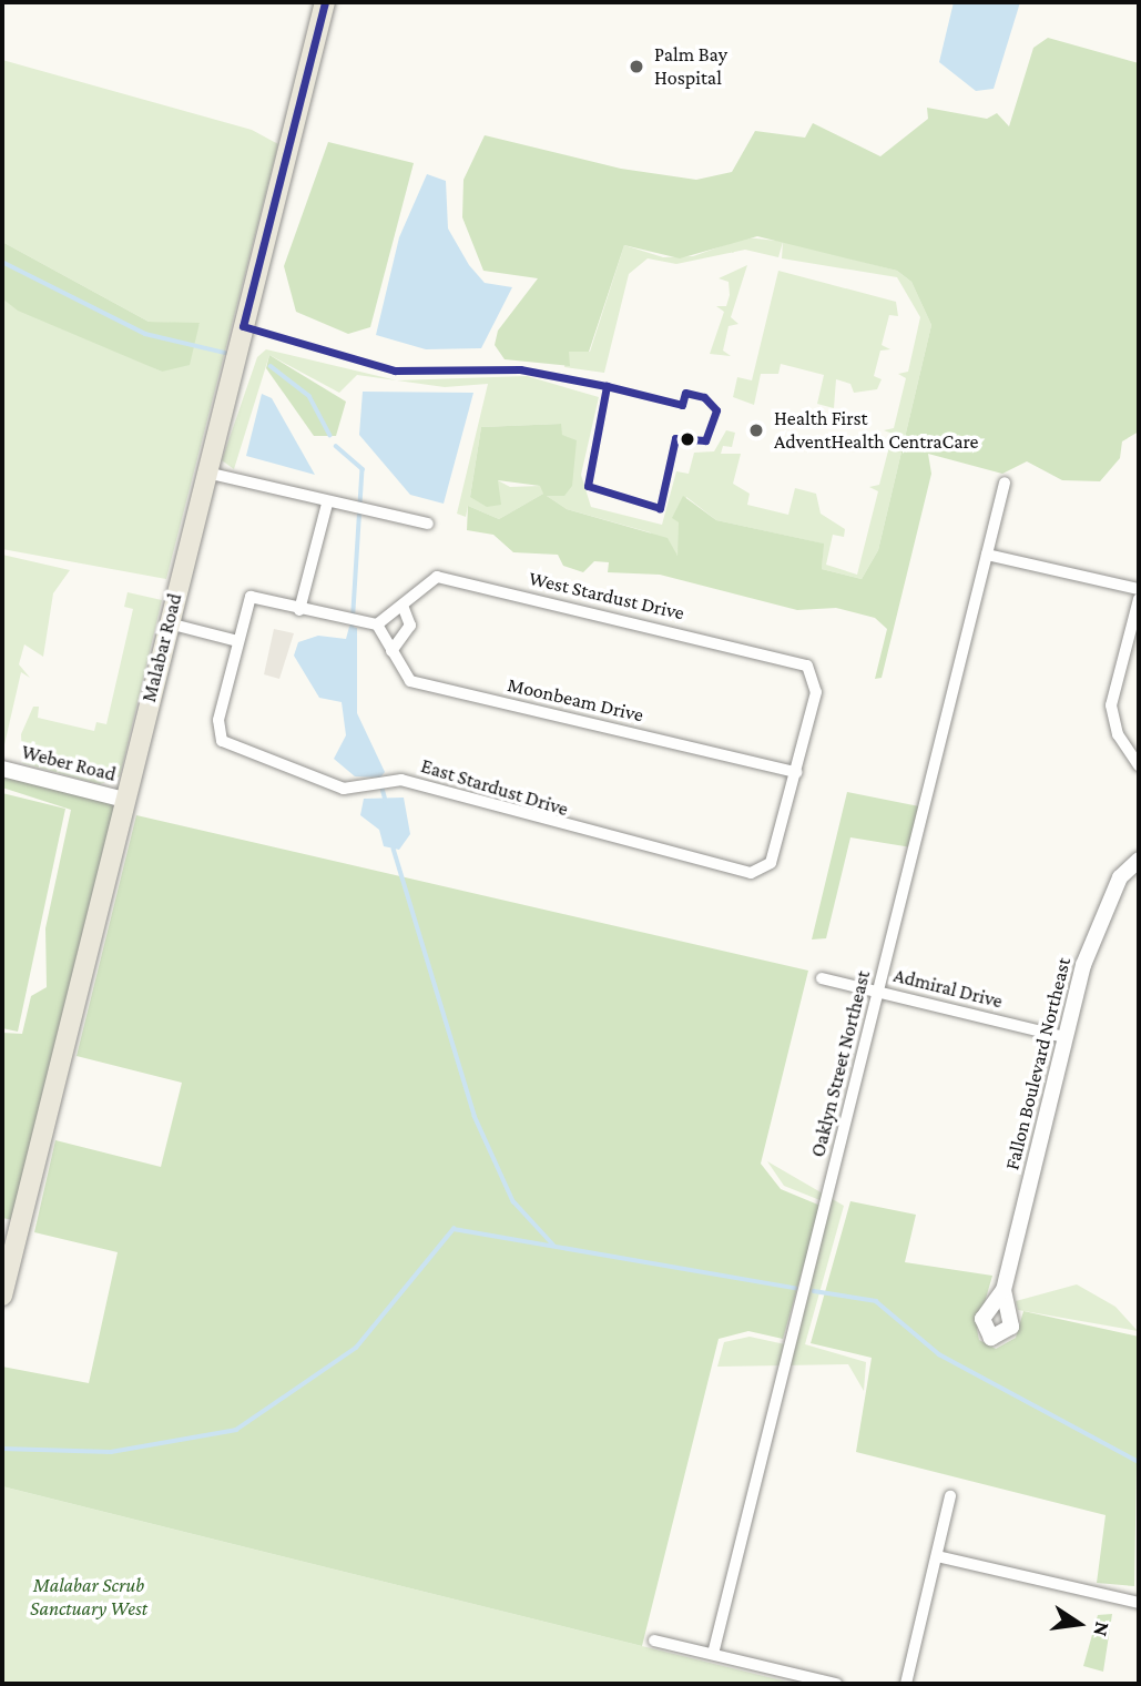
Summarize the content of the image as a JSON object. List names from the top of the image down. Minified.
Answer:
{"streets":{"main road":["Malabar Road"],"street":["West Stardust Drive","Moonbeam Drive","Weber Road","East Stardust Drive","Admiral Drive","Oaklyn Street Northeast","Fallon Boulevard Northeast"]},"crossings":[["West Stardust Drive","Moonbeam Drive"],["West Stardust Drive","East Stardust Drive"],["Malabar Road","Weber Road"],["Moonbeam Drive","East Stardust Drive"],["Admiral Drive","Oaklyn Street Northeast"],["Admiral Drive","Fallon Boulevard Northeast"]],"parks":["Malabar Scrub Sanctuary West"],"places":["Palm Bay Hospital","Health First AdventHealth CentraCare"],"north":"right"}
